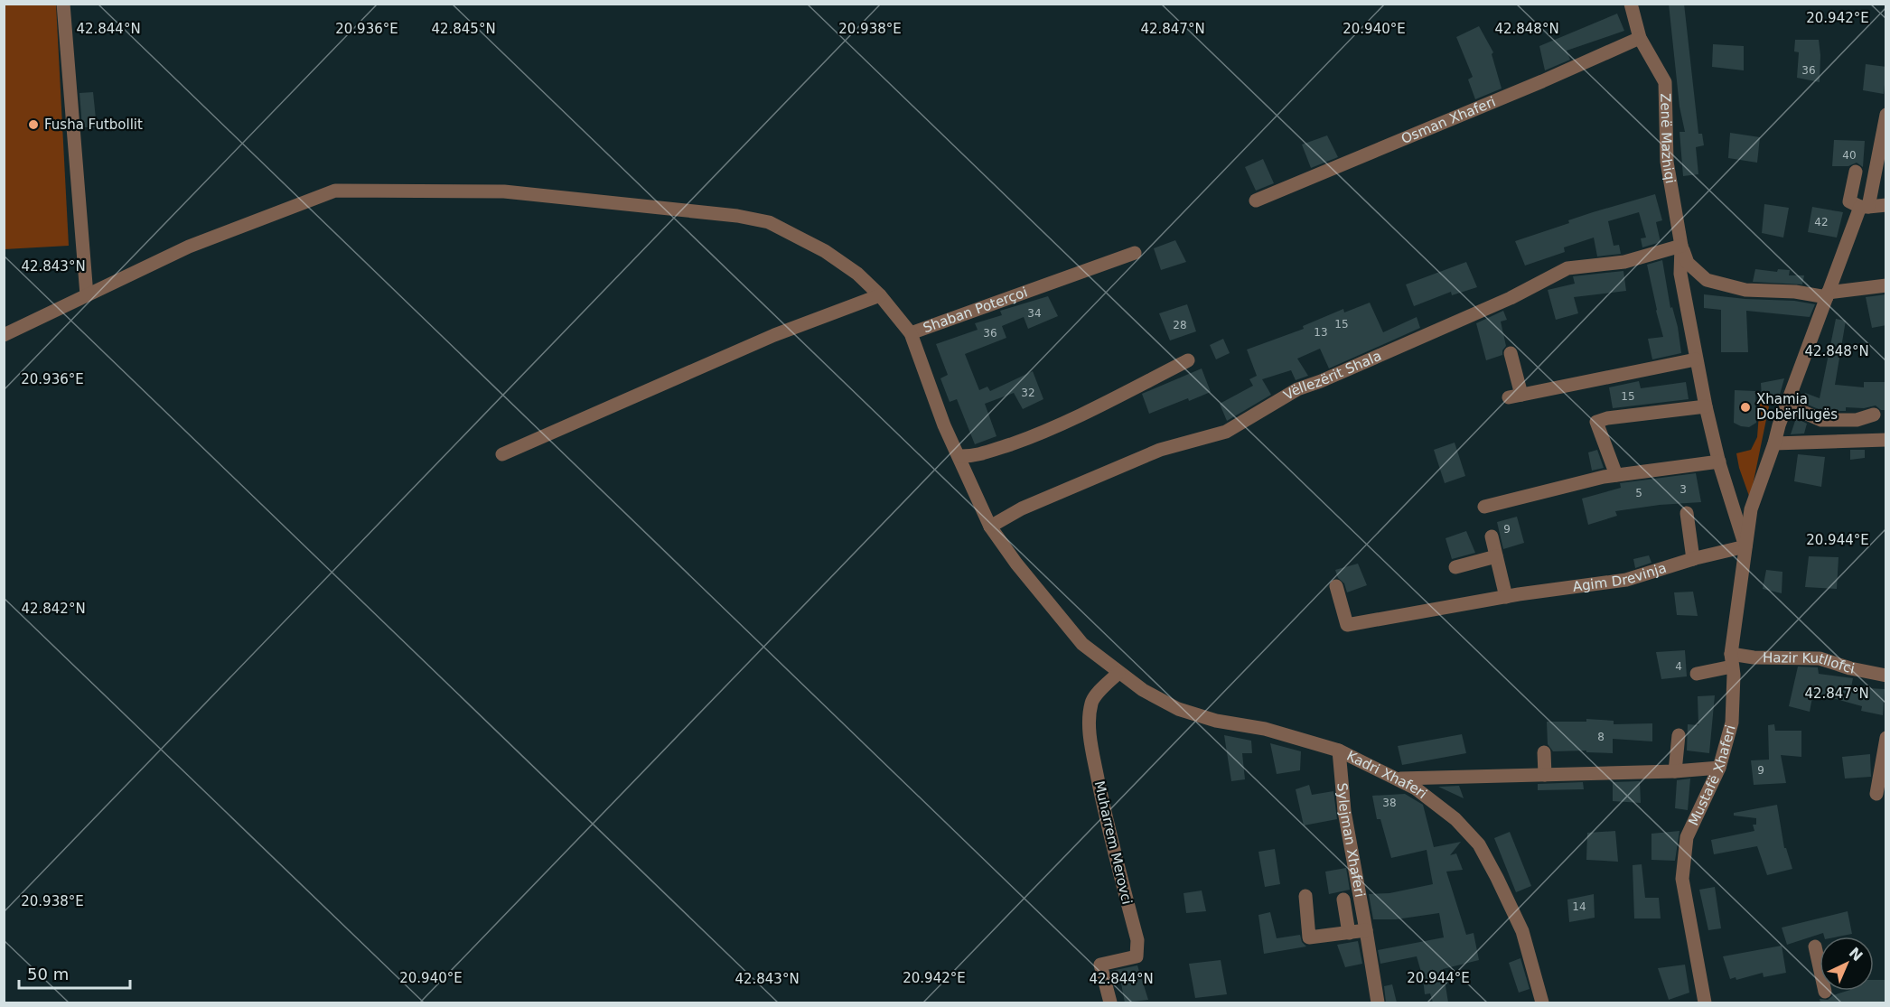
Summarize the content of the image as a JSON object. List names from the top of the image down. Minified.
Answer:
{"streets":{"street":["Osman Xhaferi","Zenë Mazhiqi","Shaban Poterçoi","Vëllezërit Shala","Agim Drevinja","Hazir Kutllofci","Kadri Xhaferi","Mustafë Xhaferi","Sylejman Xhaferi","Muharrem Merovci"]},"crossings":[["Osman Xhaferi","Zenë Mazhiqi"],["Zenë Mazhiqi","Vëllezërit Shala"],["Shaban Poterçoi","Vëllezërit Shala"],["Shaban Poterçoi","Kadri Xhaferi"],["Shaban Poterçoi","Muharrem Merovci"],["Agim Drevinja","Mustafë Xhaferi"],["Hazir Kutllofci","Mustafë Xhaferi"],["Kadri Xhaferi","Sylejman Xhaferi"],["Kadri Xhaferi","Muharrem Merovci"]],"places":["Fusha Futbollit","Xhamia Dobërllugës"],"house_numbers":["36","40","42","34","15","28","13","36","32","15","3","5","9","4","8","9","38","14"],"scale_bar":"50 m","north":"top right","coordinates":["20.942°E","42.844°N","42.845°N","42.847°N","42.848°N","20.936°E","20.938°E","20.940°E","42.843°N","20.944°E","42.842°N"]}
